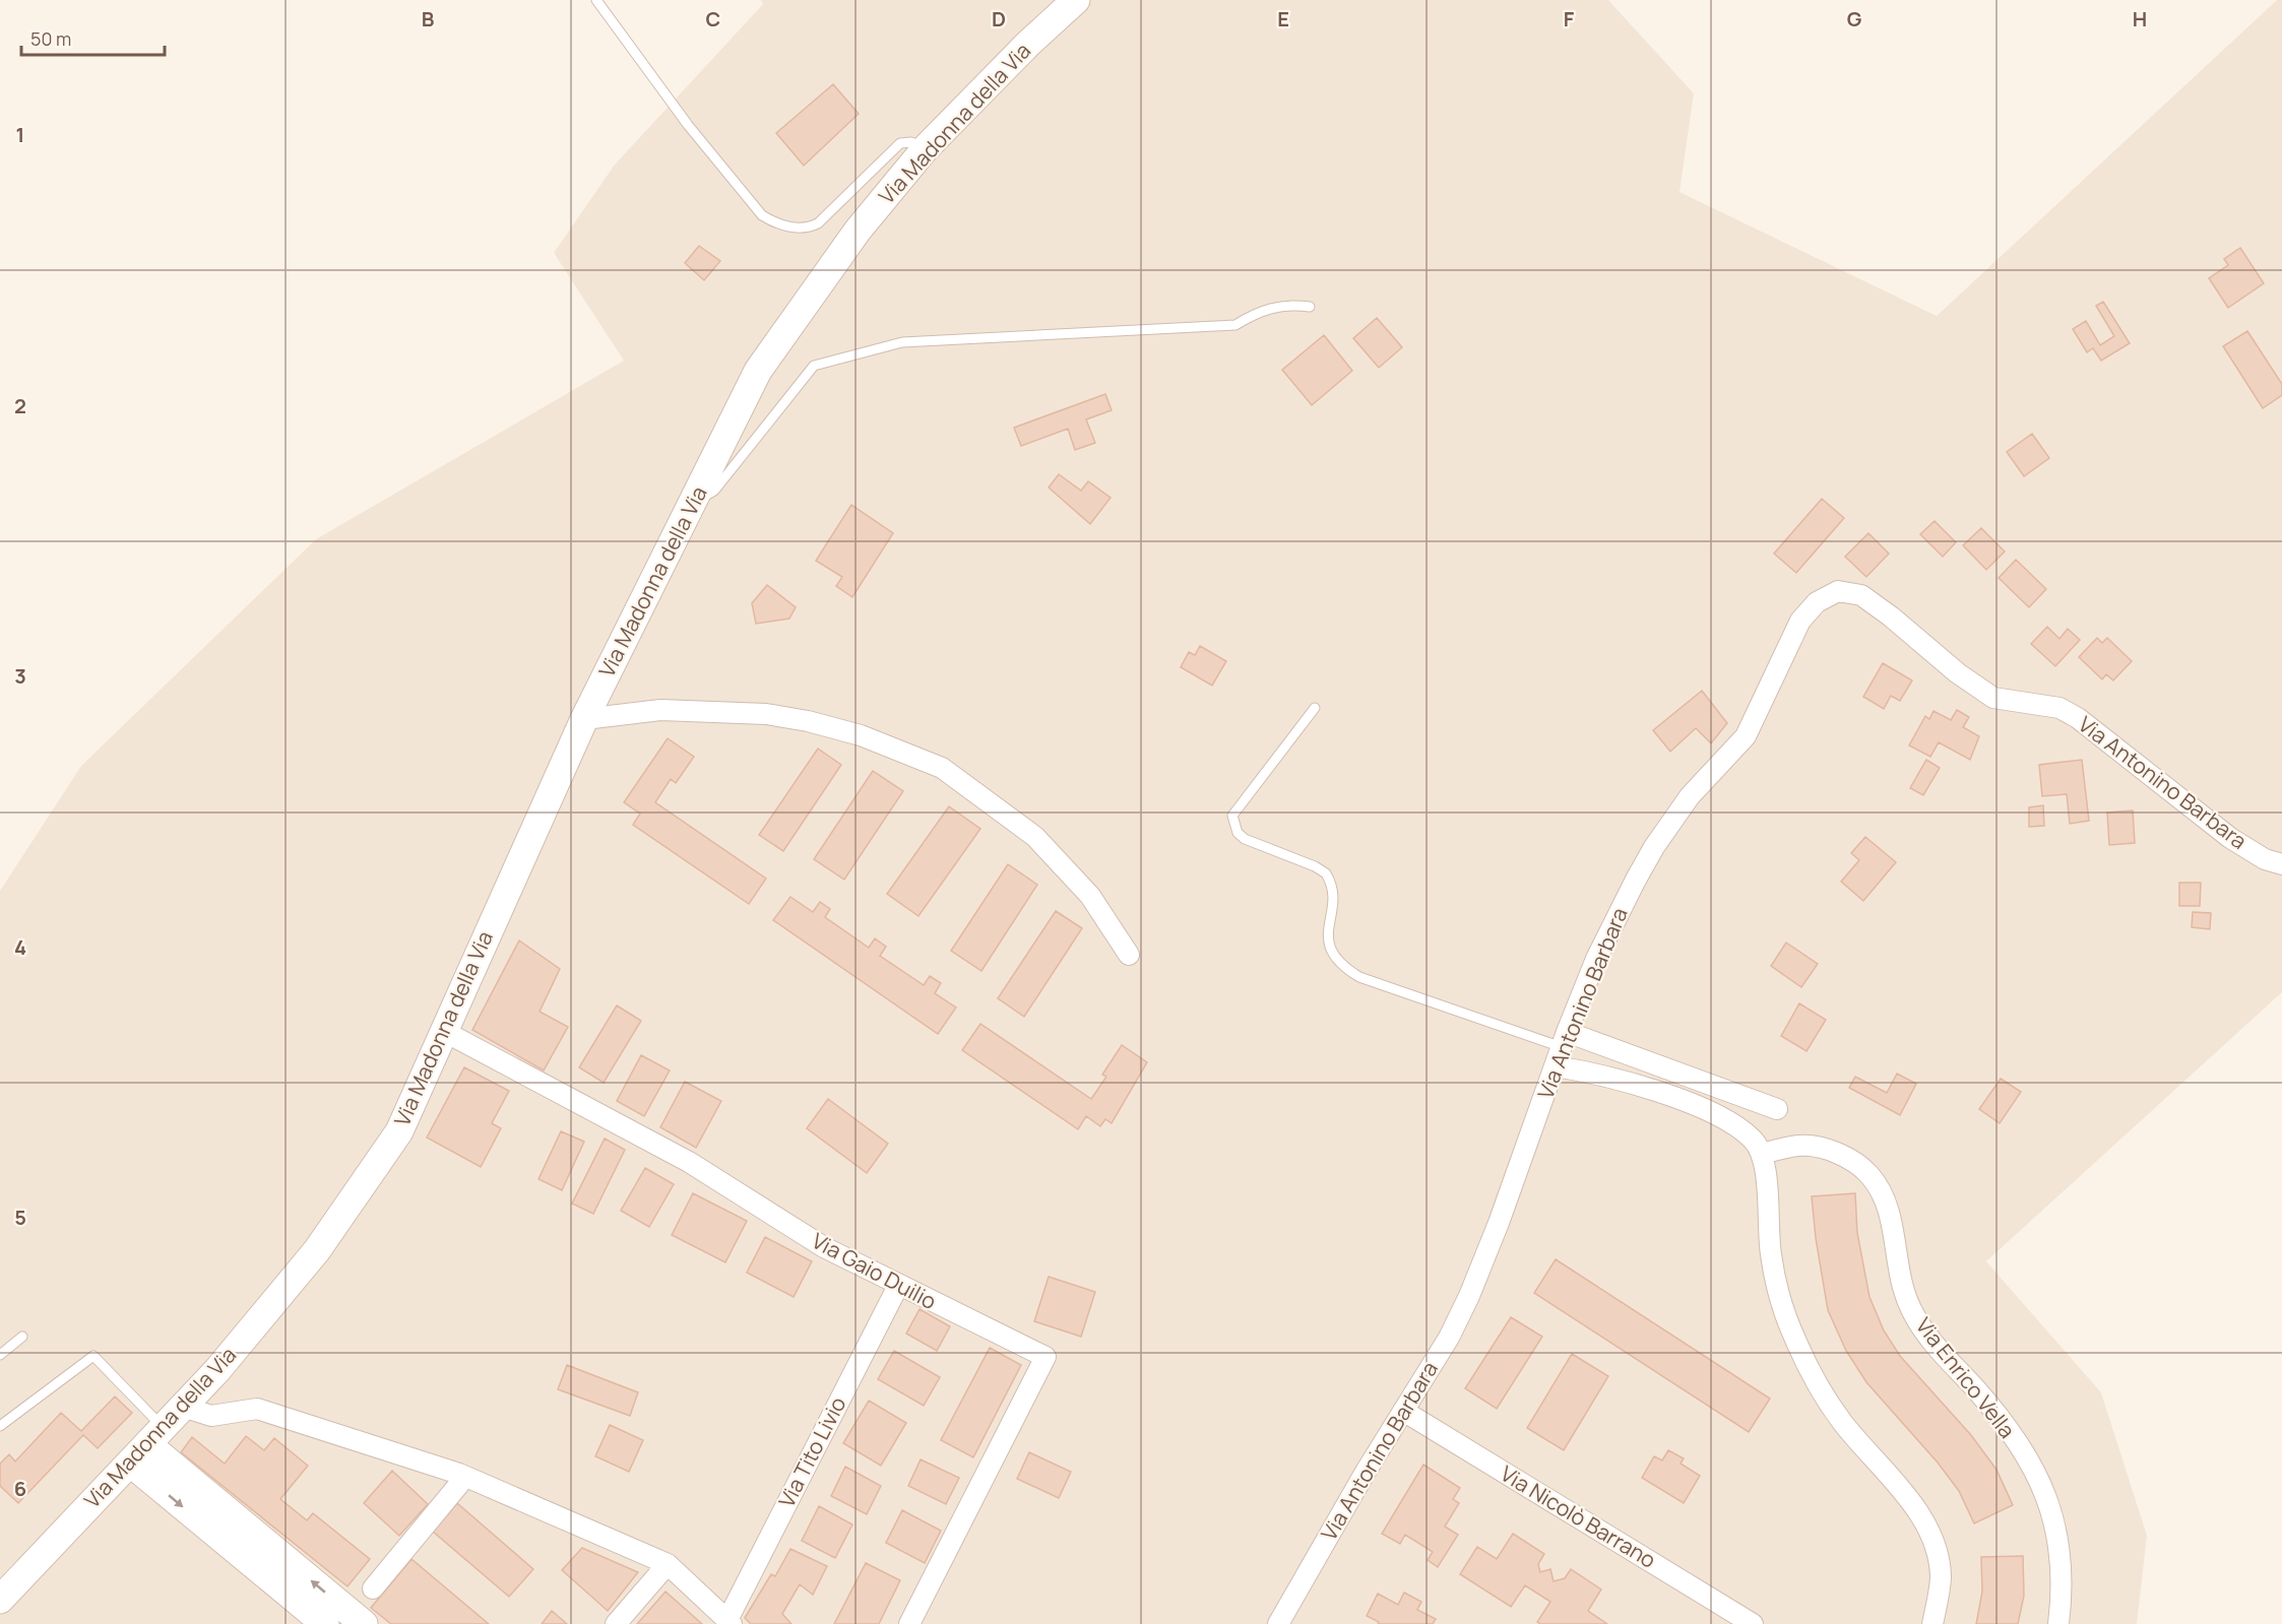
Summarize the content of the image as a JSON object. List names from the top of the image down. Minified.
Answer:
{"streets":{"street":["Via Madonna della Via","Via Antonino Barbara","Via Gaio Duilio","Via Enrico Vella","Via Tito Livio","Via Nicolò Barrano"]},"crossings":[["Via Madonna della Via","Via Gaio Duilio"],["Via Antonino Barbara","Via Nicolò Barrano"],["Via Gaio Duilio","Via Tito Livio"]],"scale_bar":"50 m","grid":{"columns":["B","C","D","E","F","G","H"],"rows":["1","2","3","4","5","6"]}}
